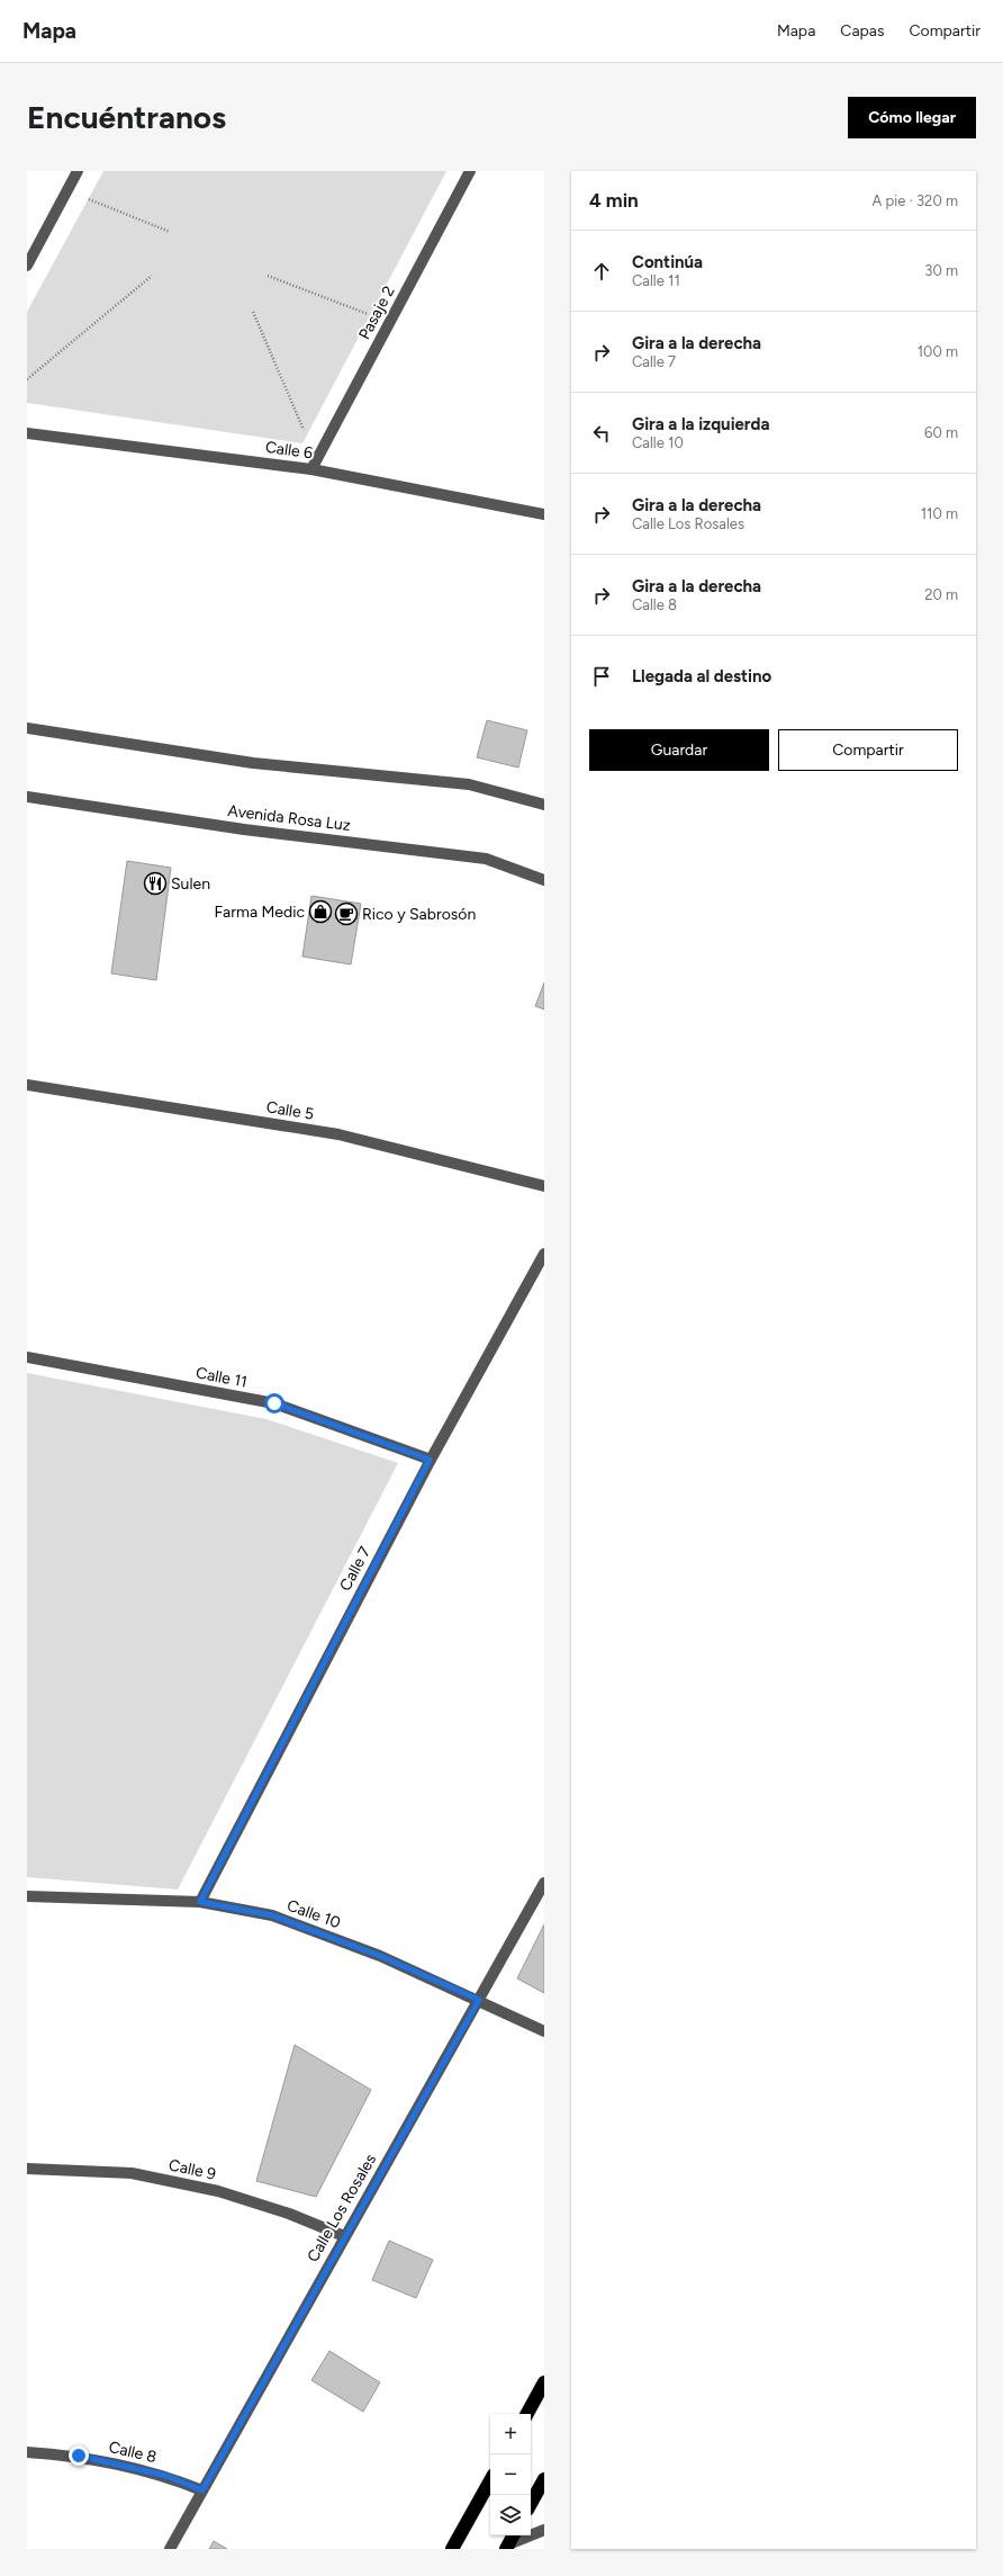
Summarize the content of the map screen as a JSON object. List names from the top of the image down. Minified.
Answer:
{"streets":{"street":["Pasaje 2","Calle 6","Avenida Rosa Luz","Calle 5","Calle 11","Calle 7","Calle 10","Calle 9","Calle Los Rosales","Calle 8"]},"crossings":[["Pasaje 2","Calle 6"],["Calle 11","Calle 7"],["Calle 7","Calle 10"],["Calle 10","Calle Los Rosales"],["Calle 9","Calle Los Rosales"],["Calle Los Rosales","Calle 8"]],"places":{"restaurant":["Sulen"],"shop":["Farma Medic"],"cafe":["Rico y Sabrosón"]},"page":{"header":"Mapa","nav":["Mapa","Capas","Compartir"],"buttons":["Cómo llegar",["Guardar","Compartir"]],"title":"Encuéntranos","heading":["4 min","A pie · 320 m"],"list":[["Continúa","Calle 11","30 m"],["Gira a la derecha","Calle 7","100 m"],["Gira a la izquierda","Calle 10","60 m"],["Gira a la derecha","Calle Los Rosales","110 m"],["Gira a la derecha","Calle 8","20 m"],"Llegada al destino"],"map_buttons":["+","−"]}}
